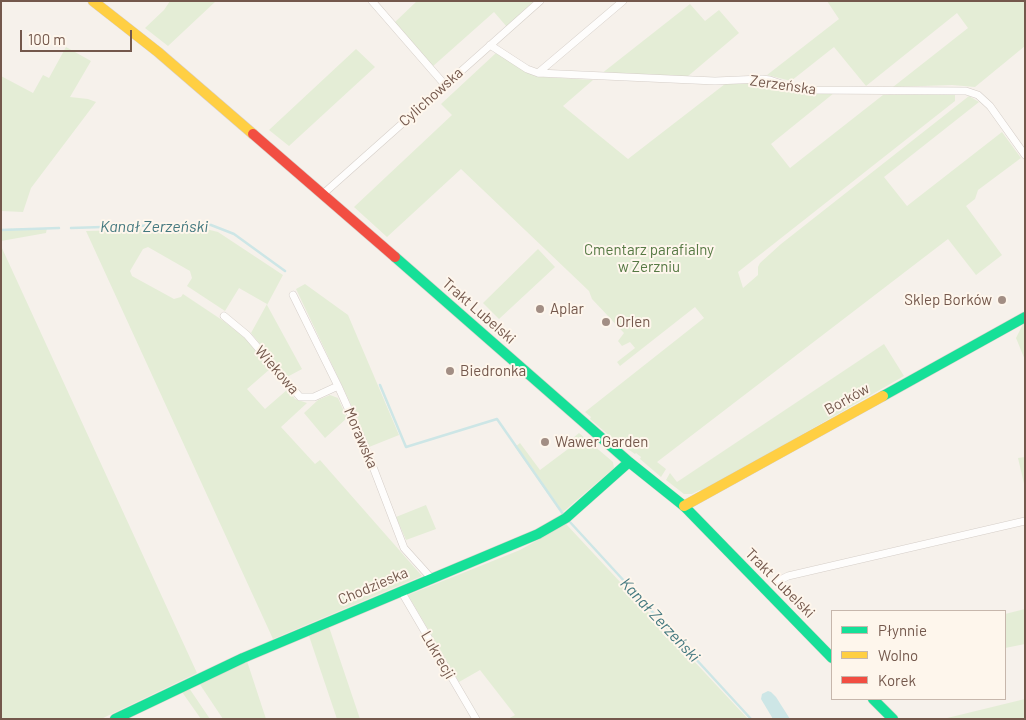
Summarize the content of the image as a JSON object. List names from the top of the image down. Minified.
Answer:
{"streets":{"street":["Zerzeńska","Cylichowska","Trakt Lubelski","Wiekowa","Borków","Morawska","Chodzieska","Lukrecji"]},"crossings":[["Zerzeńska","Cylichowska"],["Cylichowska","Trakt Lubelski"],["Trakt Lubelski","Borków"],["Trakt Lubelski","Chodzieska"],["Wiekowa","Morawska"],["Morawska","Chodzieska"],["Chodzieska","Lukrecji"]],"water":["Kanał Zerzeński"],"parks":["Cmentarz parafialny w Zerzniu"],"places":["Sklep Borków","Aplar","Orlen","Biedronka","Wawer Garden"],"legend":["Płynnie","Wolno","Korek"],"scale_bar":"100 m"}
